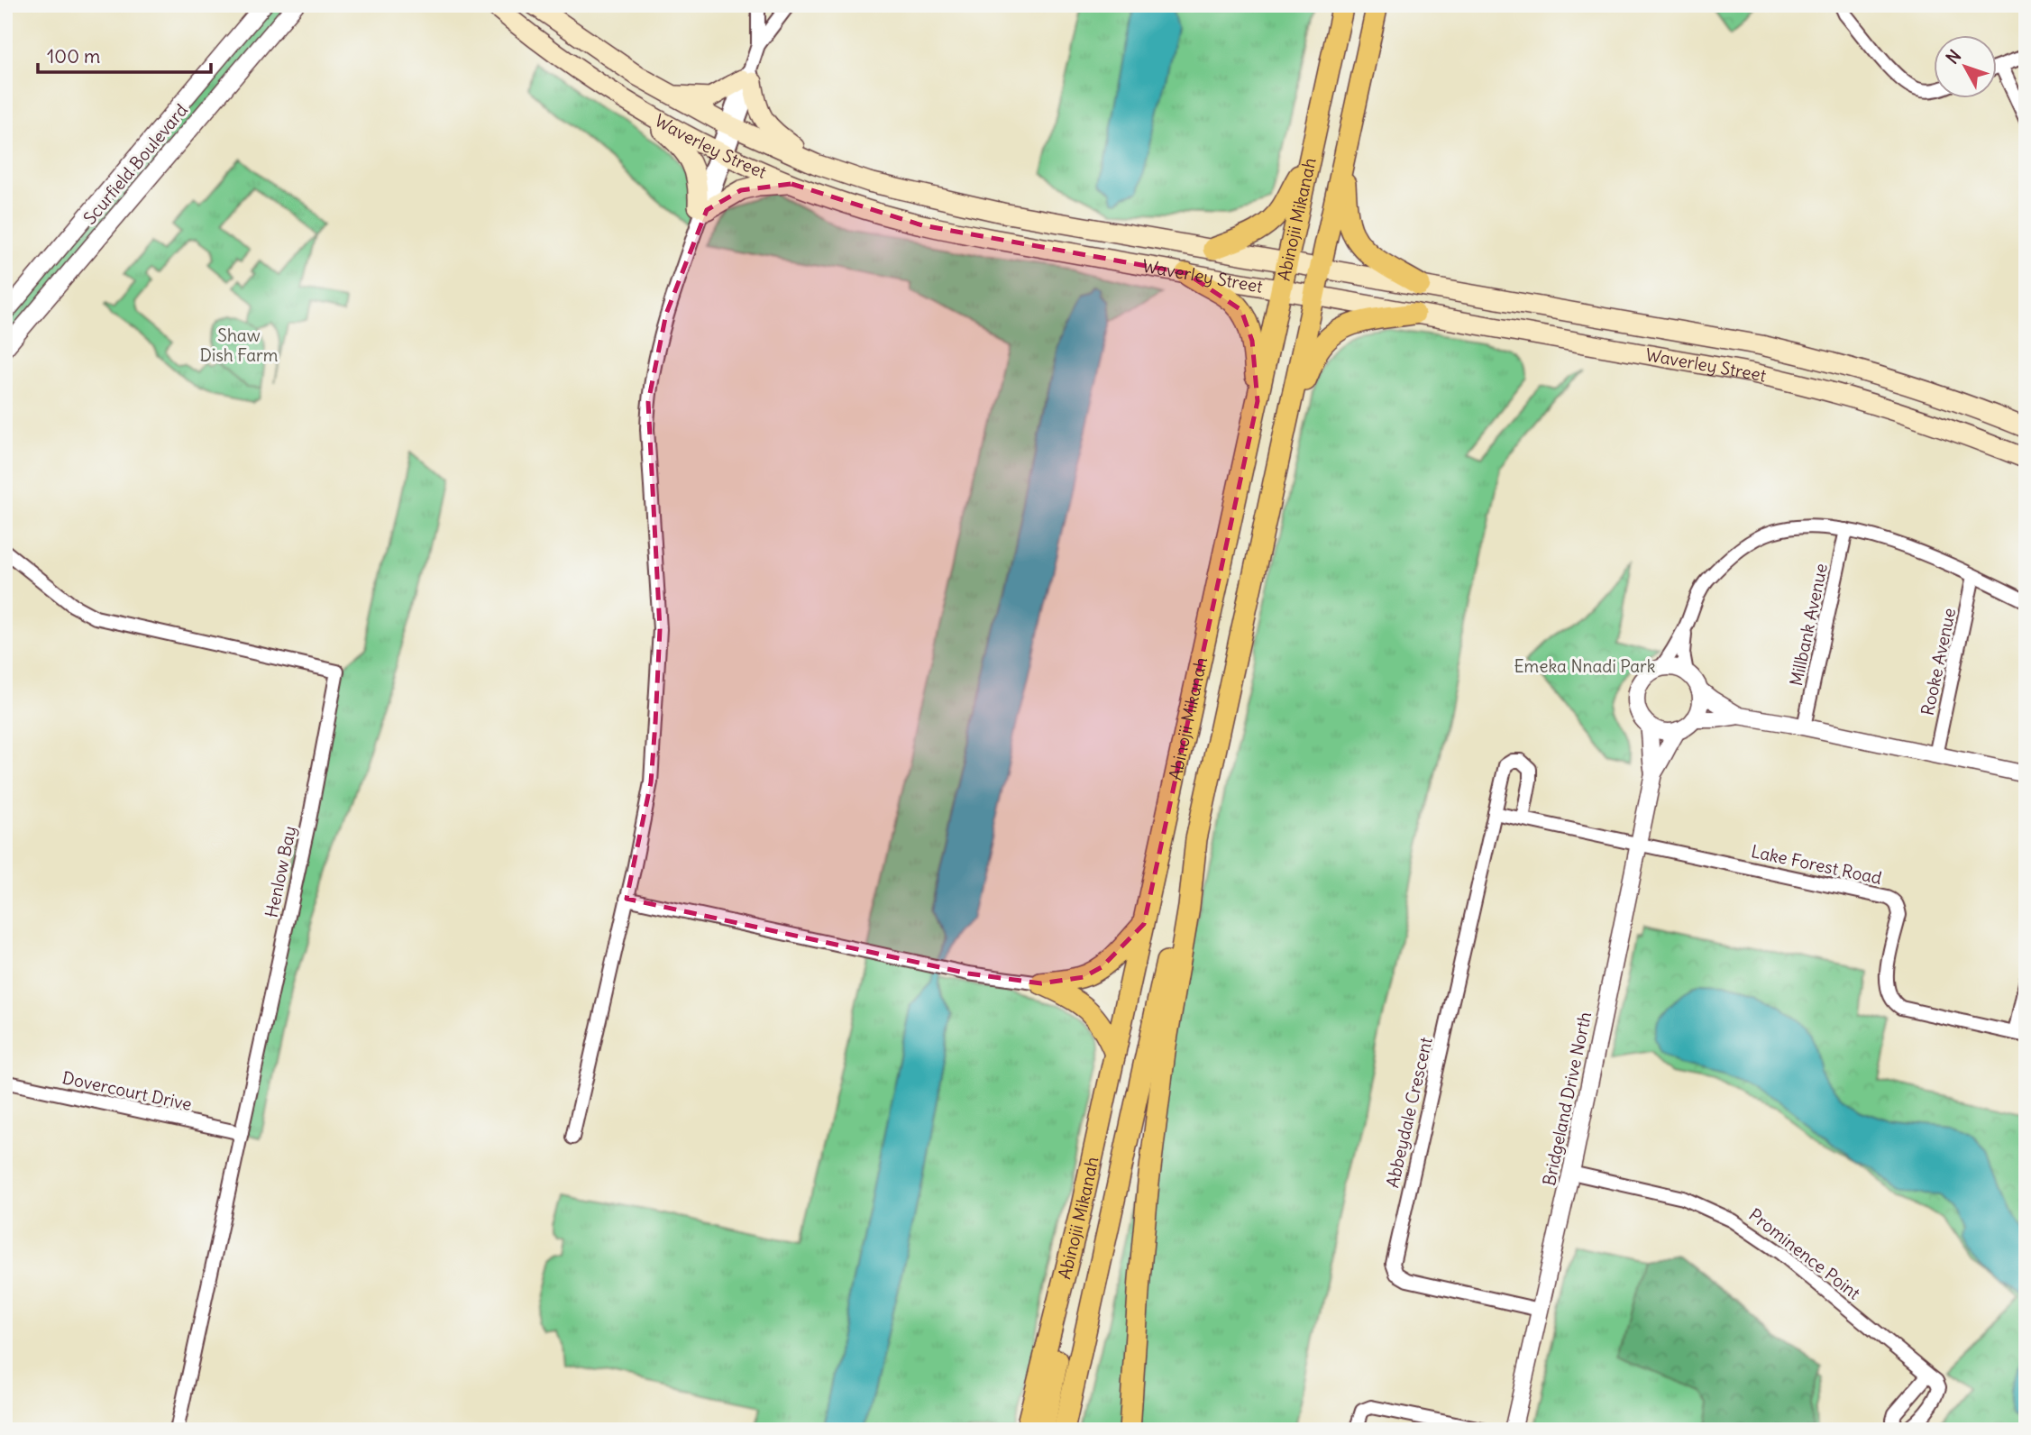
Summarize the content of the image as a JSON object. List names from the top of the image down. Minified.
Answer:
{"streets":{"main road":["Waverley Street","Abinojii Mikanah"],"street":["Scurfield Boulevard","Millbank Avenue","Rooke Avenue","Lake Forest Road","Henlow Bay","Dovercourt Drive","Bridgeland Drive North","Abbeydale Crescent","Prominence Point"]},"crossings":[["Waverley Street","Abinojii Mikanah"],["Lake Forest Road","Bridgeland Drive North"],["Henlow Bay","Dovercourt Drive"],["Bridgeland Drive North","Abbeydale Crescent"],["Bridgeland Drive North","Prominence Point"]],"parks":["Shaw Dish Farm","Emeka Nnadi Park"],"scale_bar":"100 m","north":"top left"}
